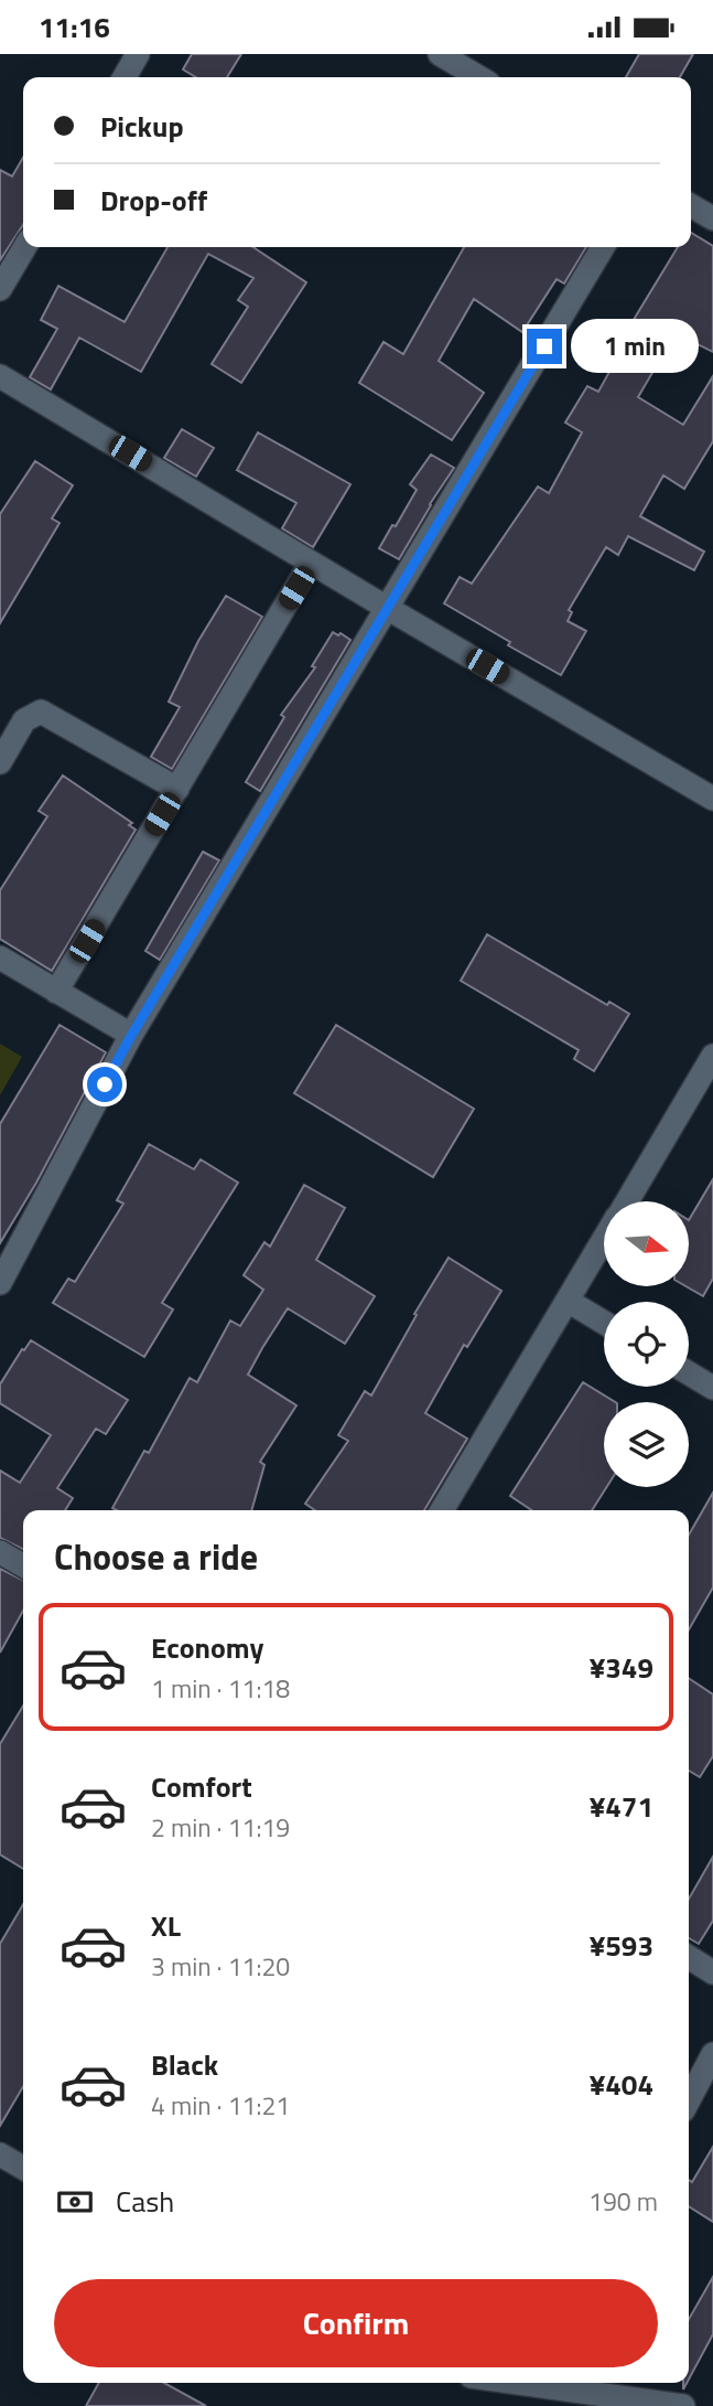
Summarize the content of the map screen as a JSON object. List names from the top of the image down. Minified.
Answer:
{"north":"right","page":{"status":"11:16","banner":["Pickup","Drop-off"],"bubble":"1 min","heading":"Choose a ride","list":[{"name":"Economy","note":"1 min · 11:18","value":"¥349"},{"name":"Comfort","note":"2 min · 11:19","value":"¥471"},{"name":"XL","note":"3 min · 11:20","value":"¥593"},{"name":"Black","note":"4 min · 11:21","value":"¥404"}],"pay":["Cash","190 m"],"buttons":"Confirm"}}
